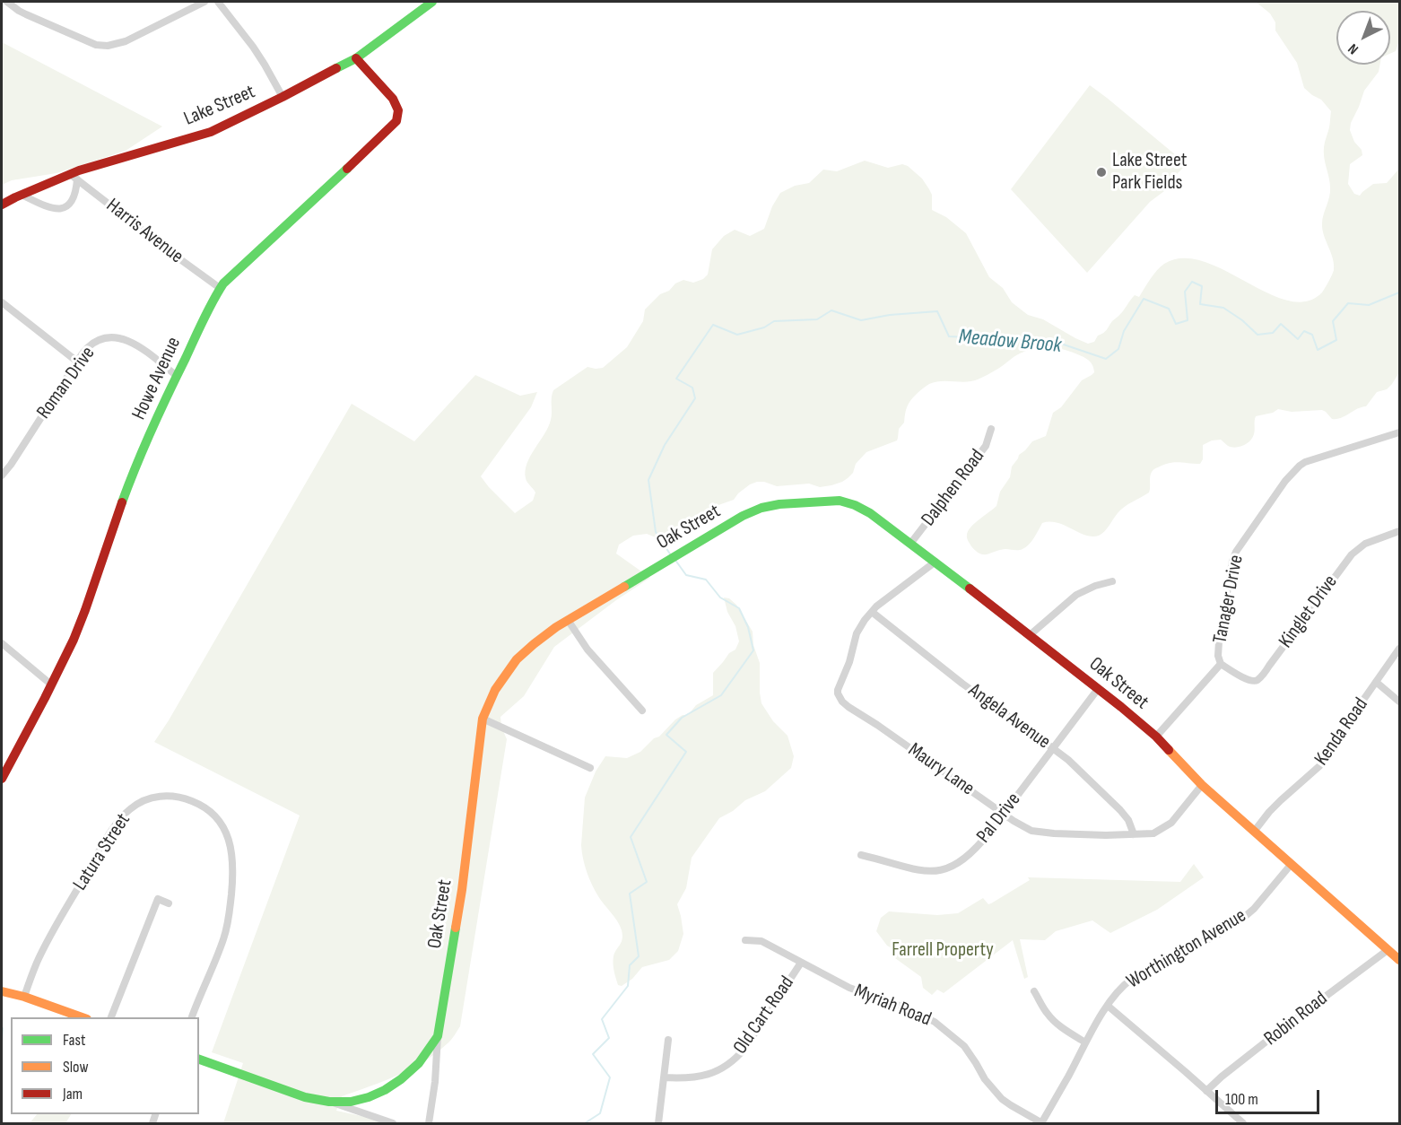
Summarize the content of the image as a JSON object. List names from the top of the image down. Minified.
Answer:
{"streets":{"street":["Lake Street","Harris Avenue","Howe Avenue","Roman Drive","Dalphen Road","Oak Street","Tanager Drive","Kinglet Drive","Angela Avenue","Kenda Road","Maury Lane","Pal Drive","Latura Street","Worthington Avenue","Myriah Road","Old Cart Road","Robin Road"]},"crossings":[["Lake Street","Harris Avenue"],["Lake Street","Howe Avenue"],["Harris Avenue","Howe Avenue"],["Howe Avenue","Roman Drive"],["Dalphen Road","Oak Street"],["Oak Street","Tanager Drive"],["Oak Street","Kenda Road"],["Oak Street","Maury Lane"],["Oak Street","Pal Drive"],["Oak Street","Worthington Avenue"],["Oak Street","Robin Road"],["Tanager Drive","Kinglet Drive"],["Angela Avenue","Maury Lane"],["Angela Avenue","Pal Drive"],["Maury Lane","Pal Drive"],["Worthington Avenue","Myriah Road"],["Myriah Road","Old Cart Road"]],"water":["Meadow Brook"],"parks":["Farrell Property"],"places":["Lake Street Park Fields"],"legend":["Fast","Slow","Jam"],"scale_bar":"100 m","north":"bottom left"}
